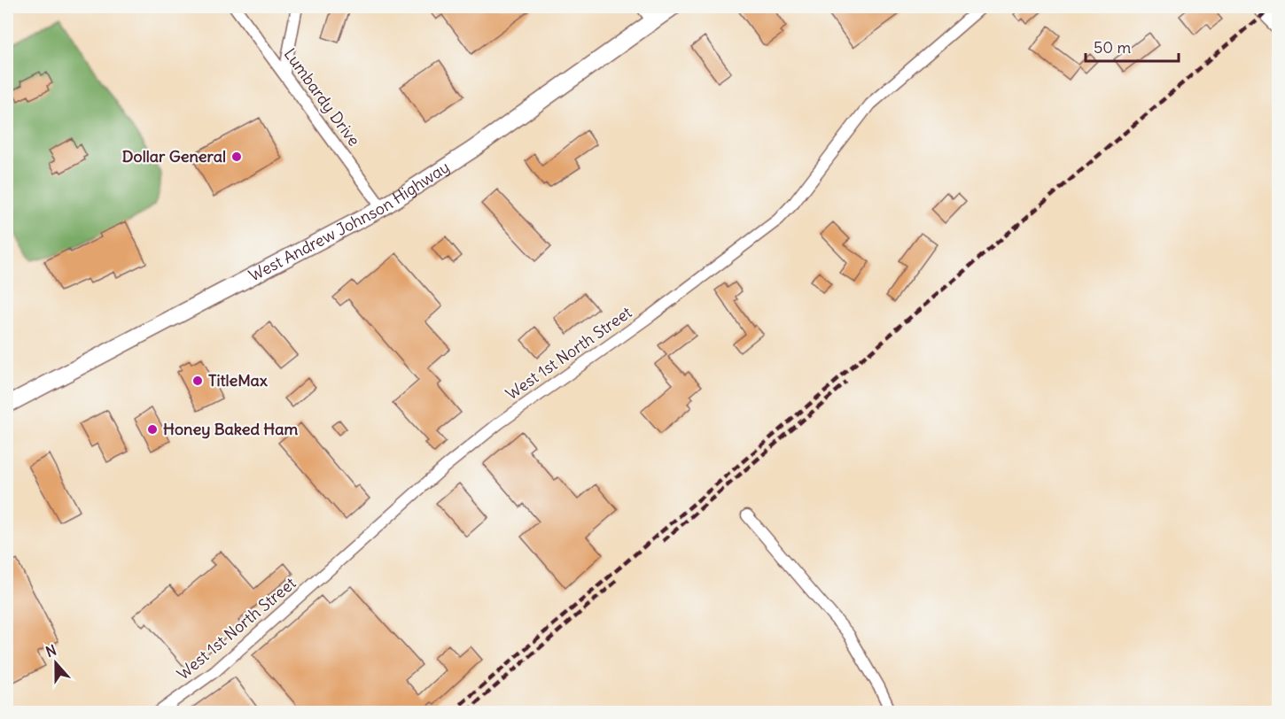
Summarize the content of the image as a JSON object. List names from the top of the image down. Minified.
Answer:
{"streets":{"main road":["West Andrew Johnson Highway"],"street":["Lumbardy Drive","West 1st North Street"]},"crossings":[["Lumbardy Drive","West Andrew Johnson Highway"]],"places":["Dollar General","TitleMax","Honey Baked Ham"],"scale_bar":"50 m","north":"top"}
